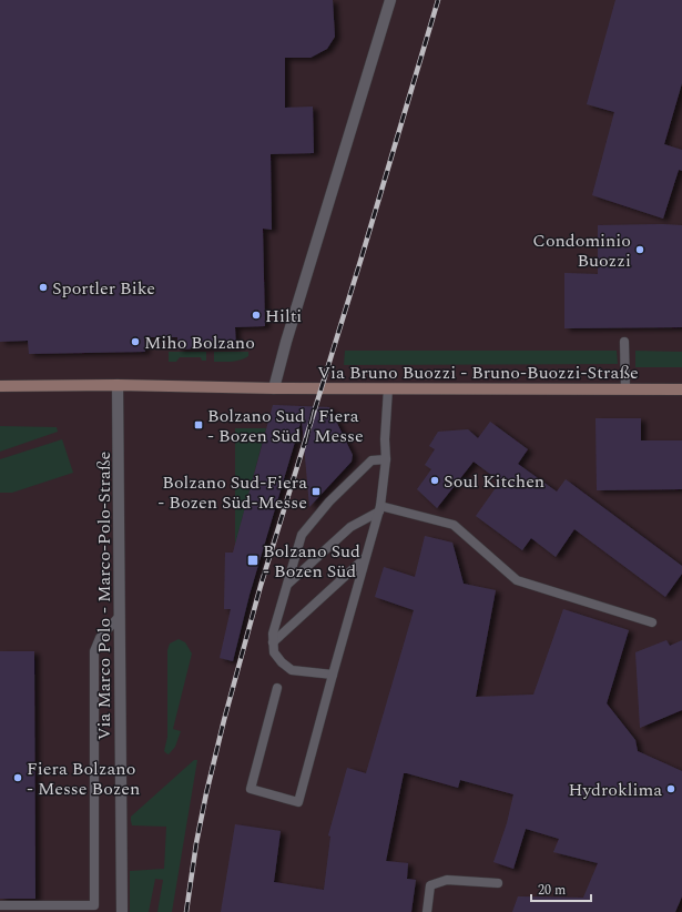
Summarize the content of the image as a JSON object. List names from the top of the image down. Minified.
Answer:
{"streets":{"main road":["Via Bruno Buozzi - Bruno-Buozzi-Straße"],"street":["Via Marco Polo - Marco-Polo-Straße"]},"crossings":[["Via Bruno Buozzi - Bruno-Buozzi-Straße","Via Marco Polo - Marco-Polo-Straße"]],"places":{"other":["Condominio Buozzi","Sportler Bike","Hilti","Miho Bolzano","Soul Kitchen","Fiera Bolzano - Messe Bozen","Hydroklima"],"transit":["Bolzano Sud / Fiera - Bozen Süd / Messe","Bolzano Sud-Fiera - Bozen Süd-Messe","Bolzano Sud - Bozen Süd"]},"scale_bar":"20 m"}
